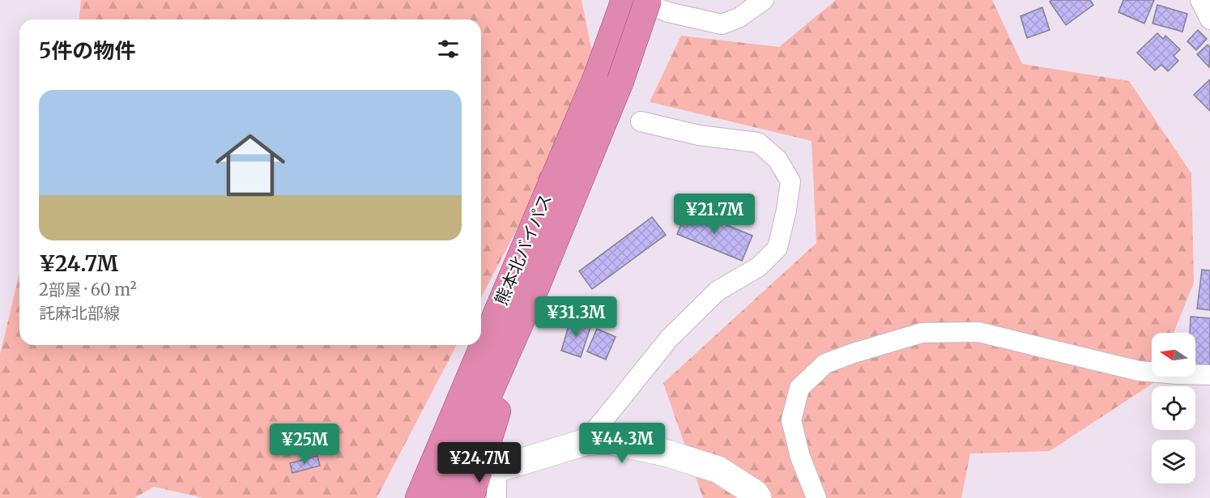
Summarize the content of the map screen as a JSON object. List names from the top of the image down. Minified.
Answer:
{"streets":{"highway":["熊本北バイパス"]},"north":"left","page":{"heading":"5件の物件","list":[{"name":"¥24.7M","note":"2部屋 · 60 m² · 託麻北部線"}],"price":["¥21.7M","¥31.3M","¥44.3M","¥25M","¥24.7M"]}}
